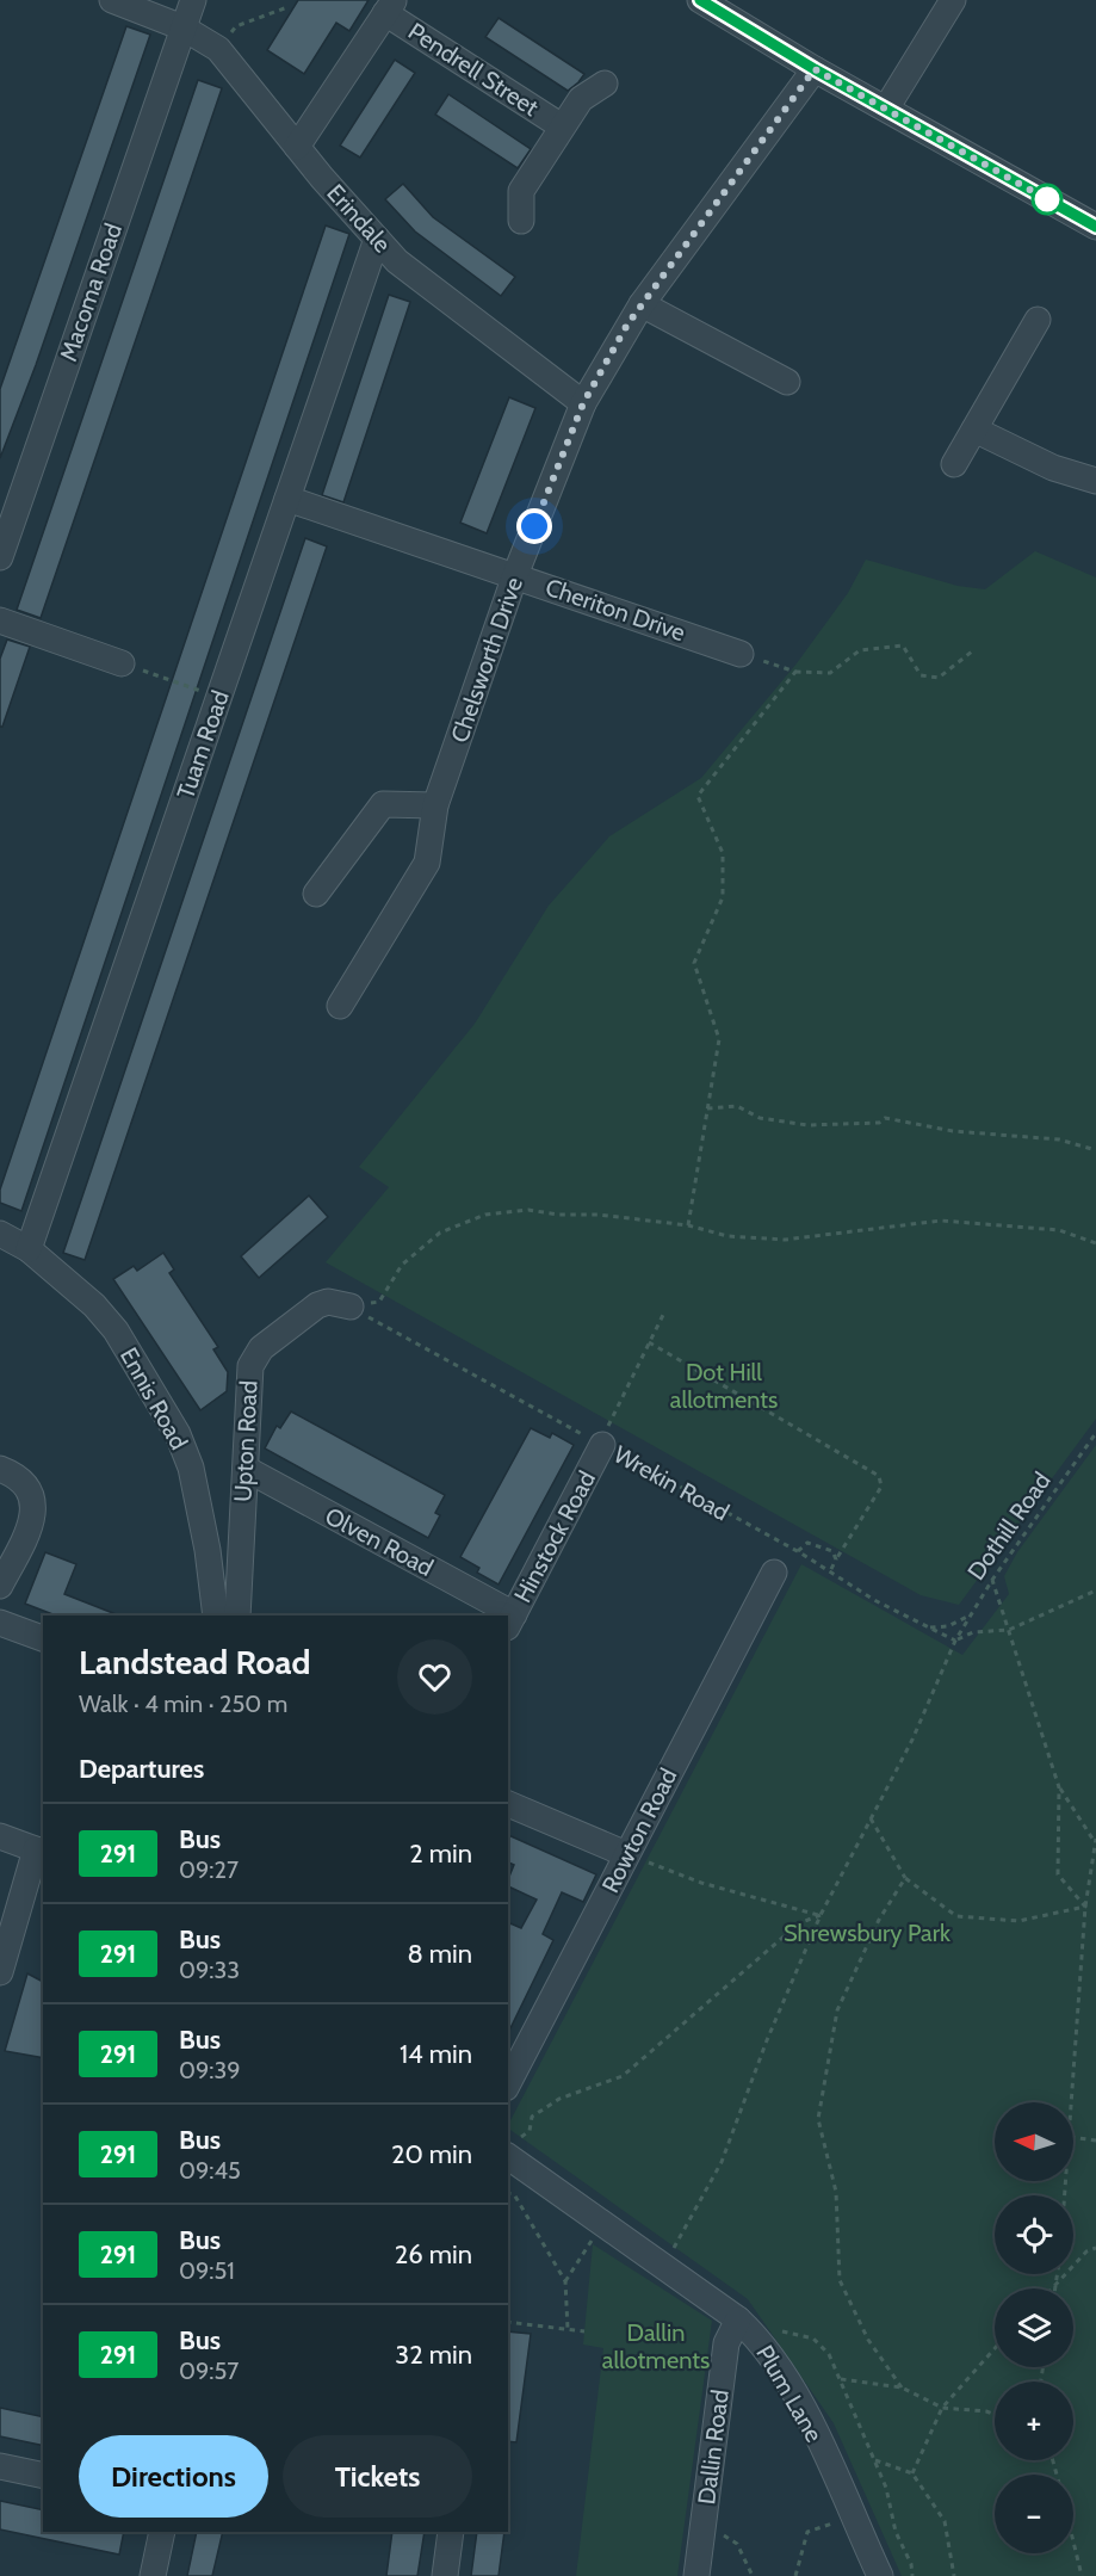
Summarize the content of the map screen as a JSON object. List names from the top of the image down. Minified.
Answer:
{"streets":{"street":["Pendrell Street","Erindale","Macoma Road","Cheriton Drive","Chelsworth Drive","Tuam Road","Ennis Road","Upton Road","Hinstock Road","Olven Road","Rowton Road","Plum Lane","Dallin Road"],"path":["Wrekin Road","Dothill Road"]},"crossings":[["Pendrell Street","Erindale"],["Erindale","Macoma Road"],["Erindale","Chelsworth Drive"],["Erindale","Tuam Road"],["Cheriton Drive","Chelsworth Drive"],["Cheriton Drive","Tuam Road"],["Tuam Road","Ennis Road"],["Upton Road","Olven Road"],["Wrekin Road","Dothill Road"],["Wrekin Road","Hinstock Road"],["Dothill Road","Plum Lane"],["Plum Lane","Dallin Road"]],"parks":["Dot Hill allotments","Shrewsbury Park","Dallin allotments"],"lines":["bus line 291"],"north":"left","page":{"heading":[["Landstead Road","Walk · 4 min · 250 m"],"Departures"],"list":[{"mark":"291","name":"Bus","note":"09:27","value":"2 min"},{"mark":"291","name":"Bus","note":"09:33","value":"8 min"},{"mark":"291","name":"Bus","note":"09:39","value":"14 min"},{"mark":"291","name":"Bus","note":"09:45","value":"20 min"},{"mark":"291","name":"Bus","note":"09:51","value":"26 min"},{"mark":"291","name":"Bus","note":"09:57","value":"32 min"}],"map_buttons":["+","−"],"buttons":["Directions","Tickets"]}}
